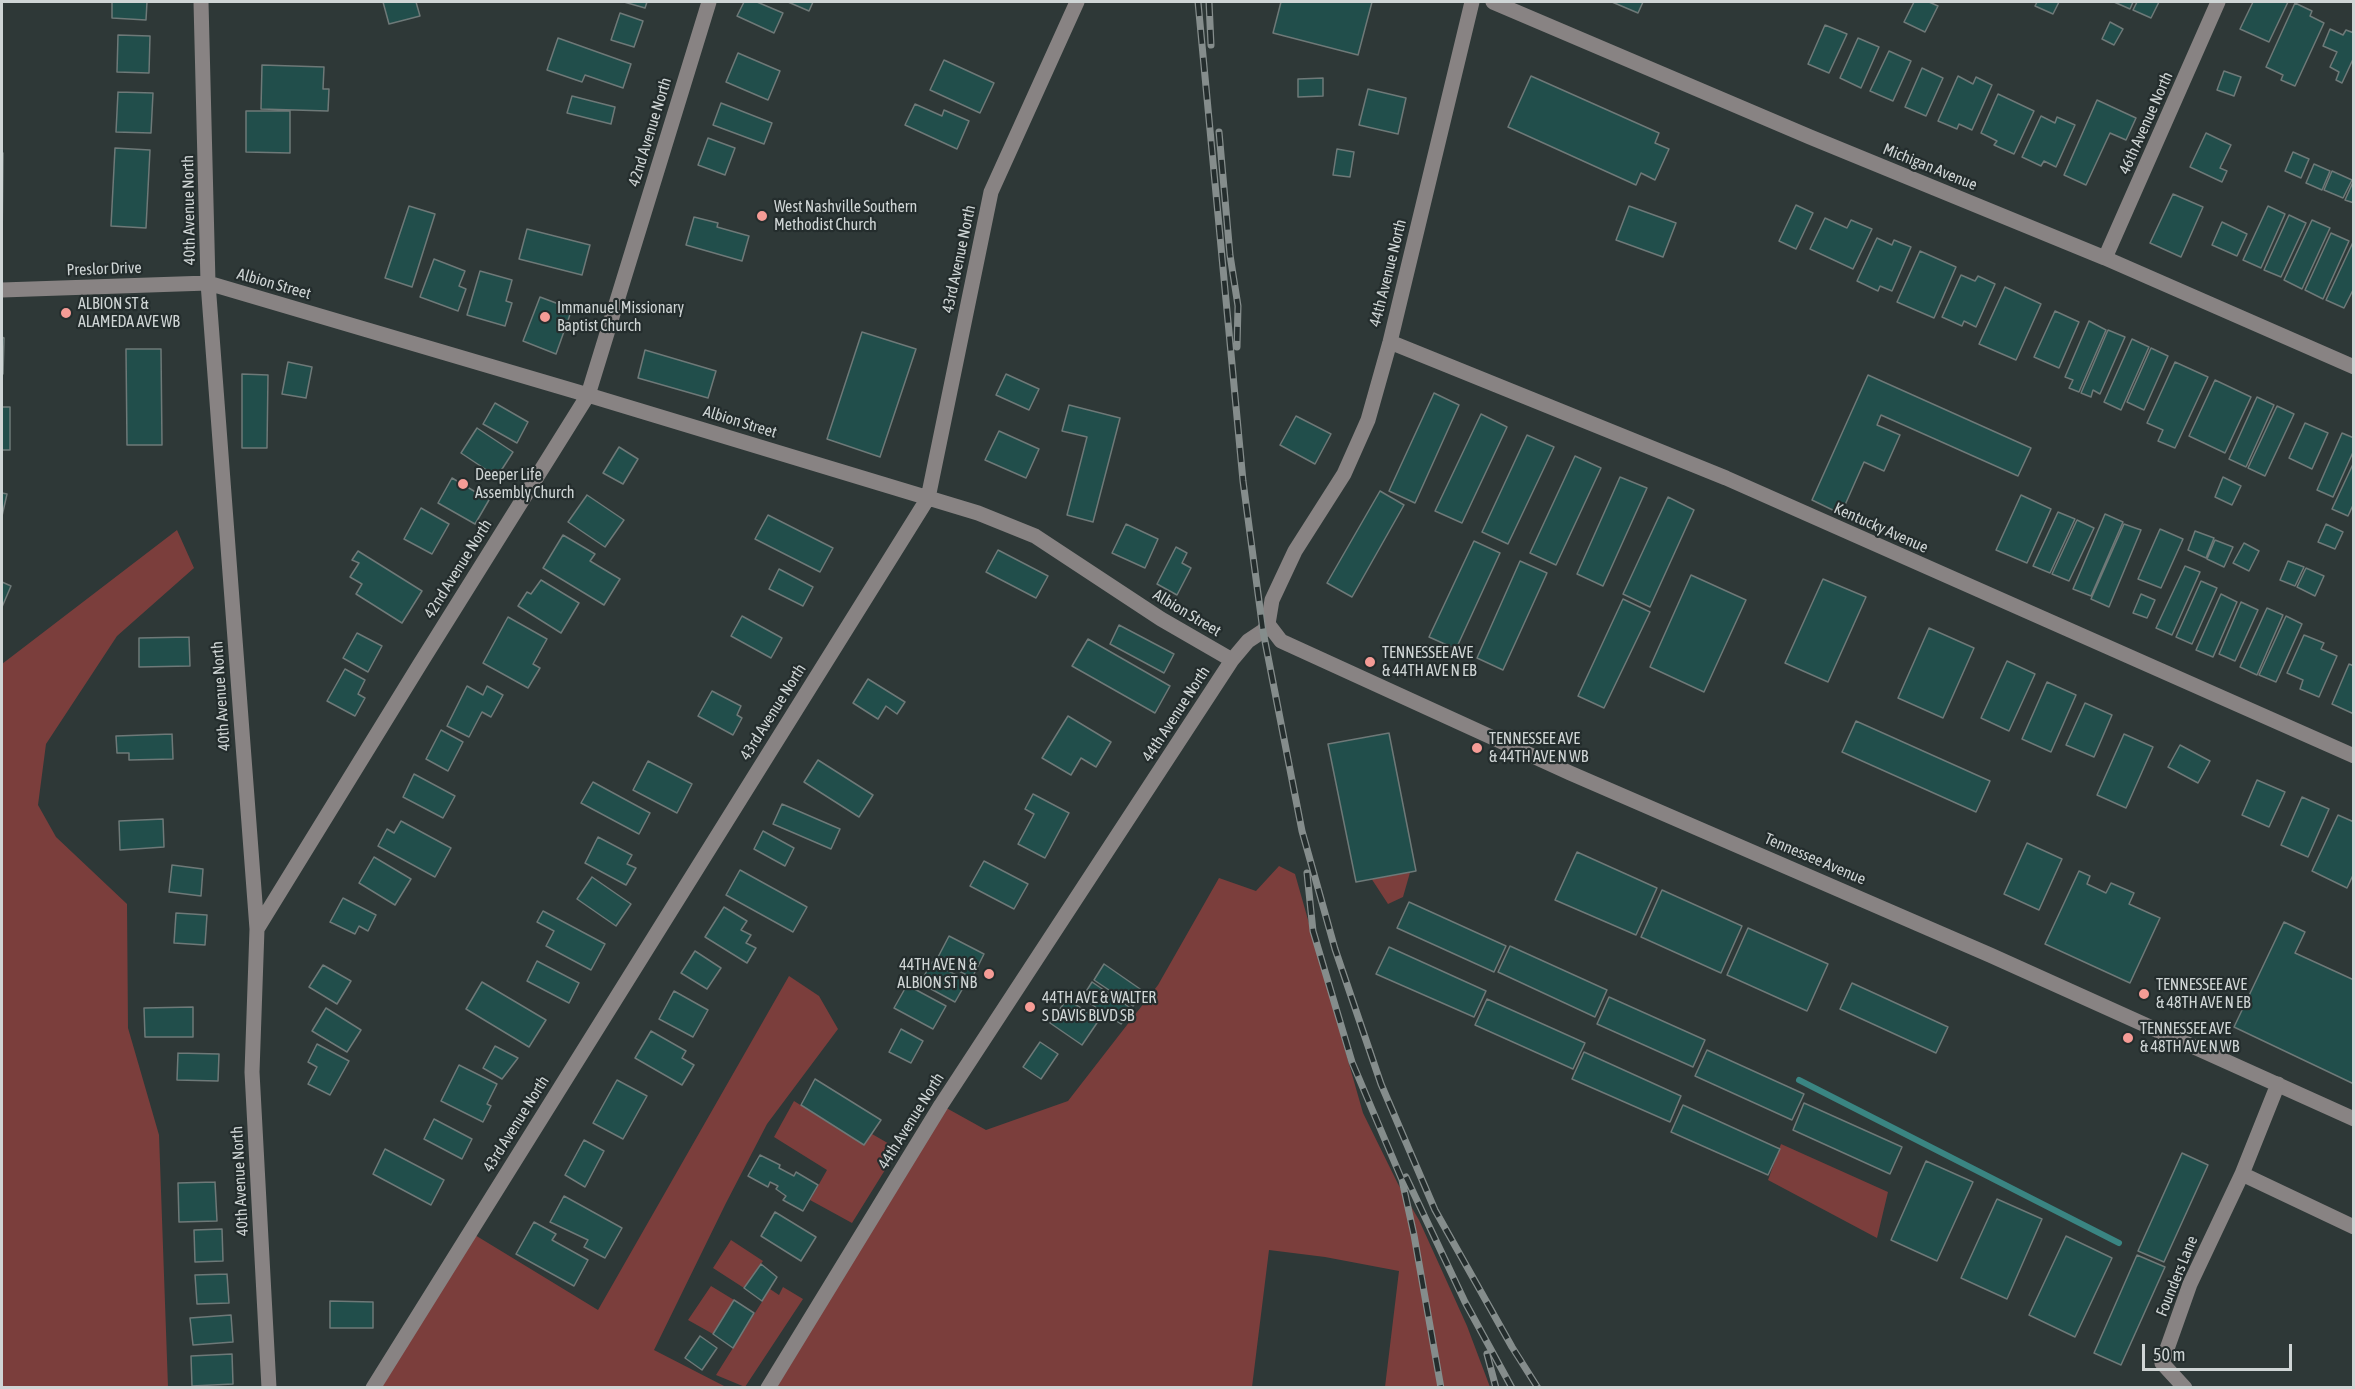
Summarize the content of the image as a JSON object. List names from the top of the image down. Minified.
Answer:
{"streets":{"street":["46th Avenue North","42nd Avenue North","Michigan Avenue","40th Avenue North","43rd Avenue North","Preslor Drive","44th Avenue North","Albion Street","Kentucky Avenue","Tennessee Avenue","Founders Lane"]},"crossings":[["46th Avenue North","Michigan Avenue"],["42nd Avenue North","40th Avenue North"],["42nd Avenue North","Albion Street"],["40th Avenue North","Preslor Drive"],["40th Avenue North","Albion Street"],["43rd Avenue North","Albion Street"],["Preslor Drive","Albion Street"],["44th Avenue North","Albion Street"],["44th Avenue North","Kentucky Avenue"],["44th Avenue North","Tennessee Avenue"],["Tennessee Avenue","Founders Lane"]],"places":["West Nashville Southern Methodist Church","ALBION ST & ALAMEDA AVE WB","Immanuel Missionary Baptist Church","Deeper Life Assembly Church","TENNESSEE AVE & 44TH AVE N EB","TENNESSEE AVE & 44TH AVE N WB","44TH AVE N & ALBION ST NB","TENNESSEE AVE & 48TH AVE N EB","44TH AVE & WALTER S DAVIS BLVD SB","TENNESSEE AVE & 48TH AVE N WB"],"scale_bar":"50 m"}
